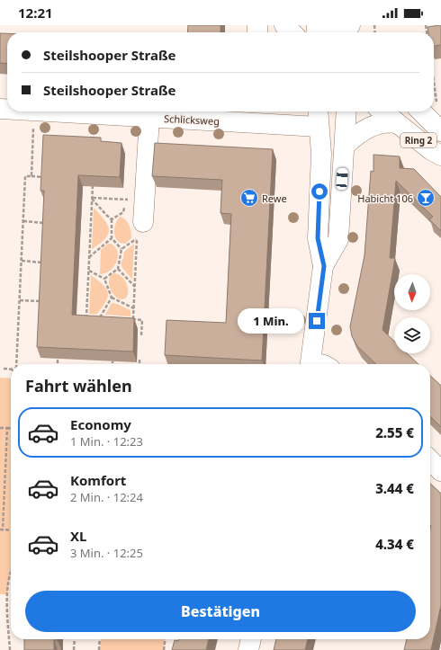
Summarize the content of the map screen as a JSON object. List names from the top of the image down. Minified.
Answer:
{"streets":{"street":["Schlicksweg","Ring 2"]},"places":{"supermarket":["Rewe"],"bar":["Habicht 106"]},"north":"bottom","page":{"status":"12:21","banner":["Steilshooper Straße","Steilshooper Straße"],"bubble":"1 Min.","heading":"Fahrt wählen","list":[{"name":"Economy","note":"1 Min. · 12:23","value":"2.55 €"},{"name":"Komfort","note":"2 Min. · 12:24","value":"3.44 €"},{"name":"XL","note":"3 Min. · 12:25","value":"4.34 €"}],"buttons":"Bestätigen"}}
